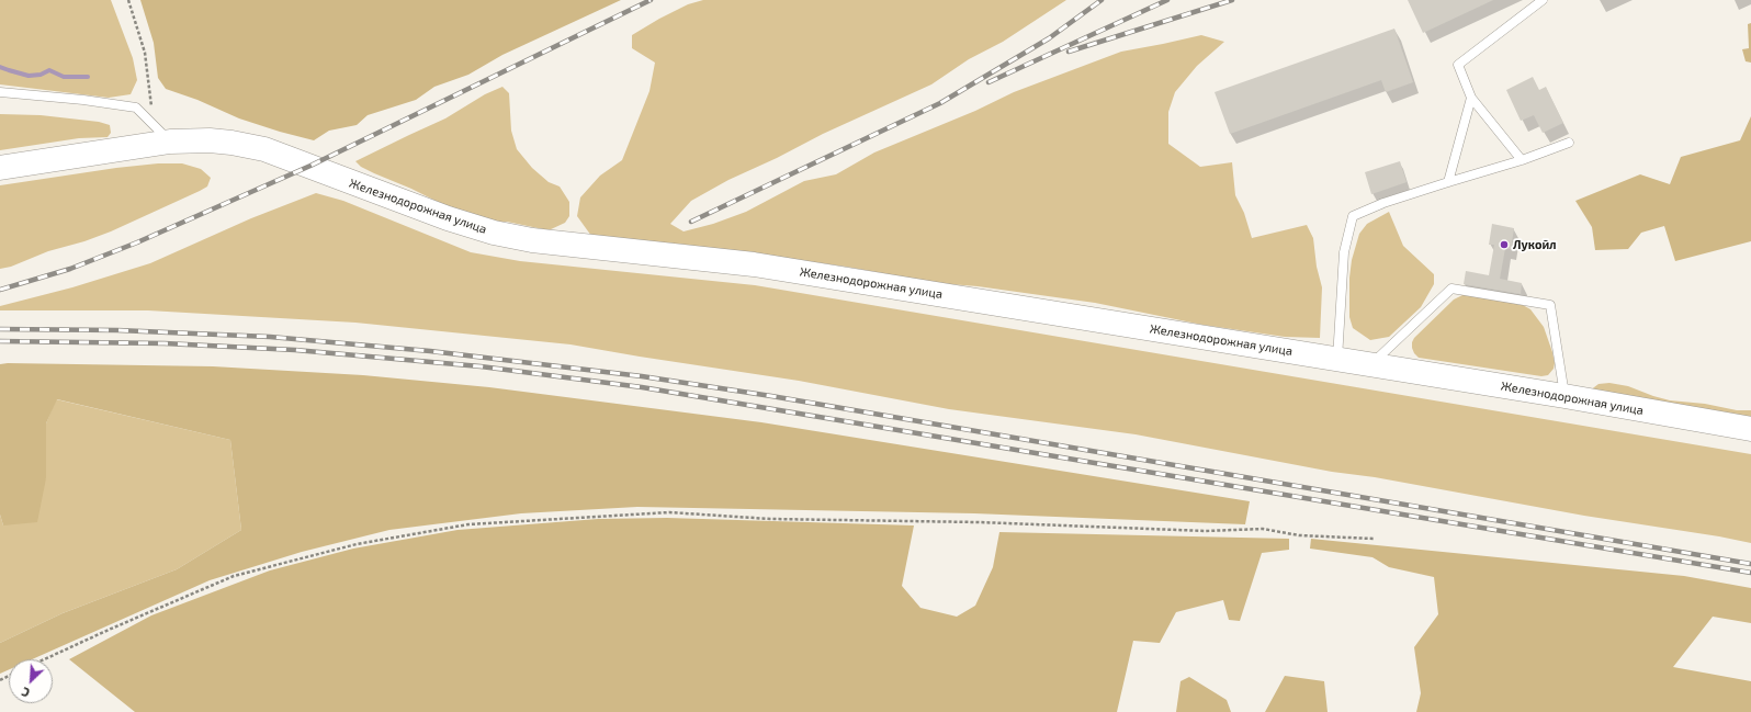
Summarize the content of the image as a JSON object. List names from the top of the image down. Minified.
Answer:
{"streets":{"main road":["Железнодорожная улица"]},"places":["Лукойл"],"north":"bottom left"}
